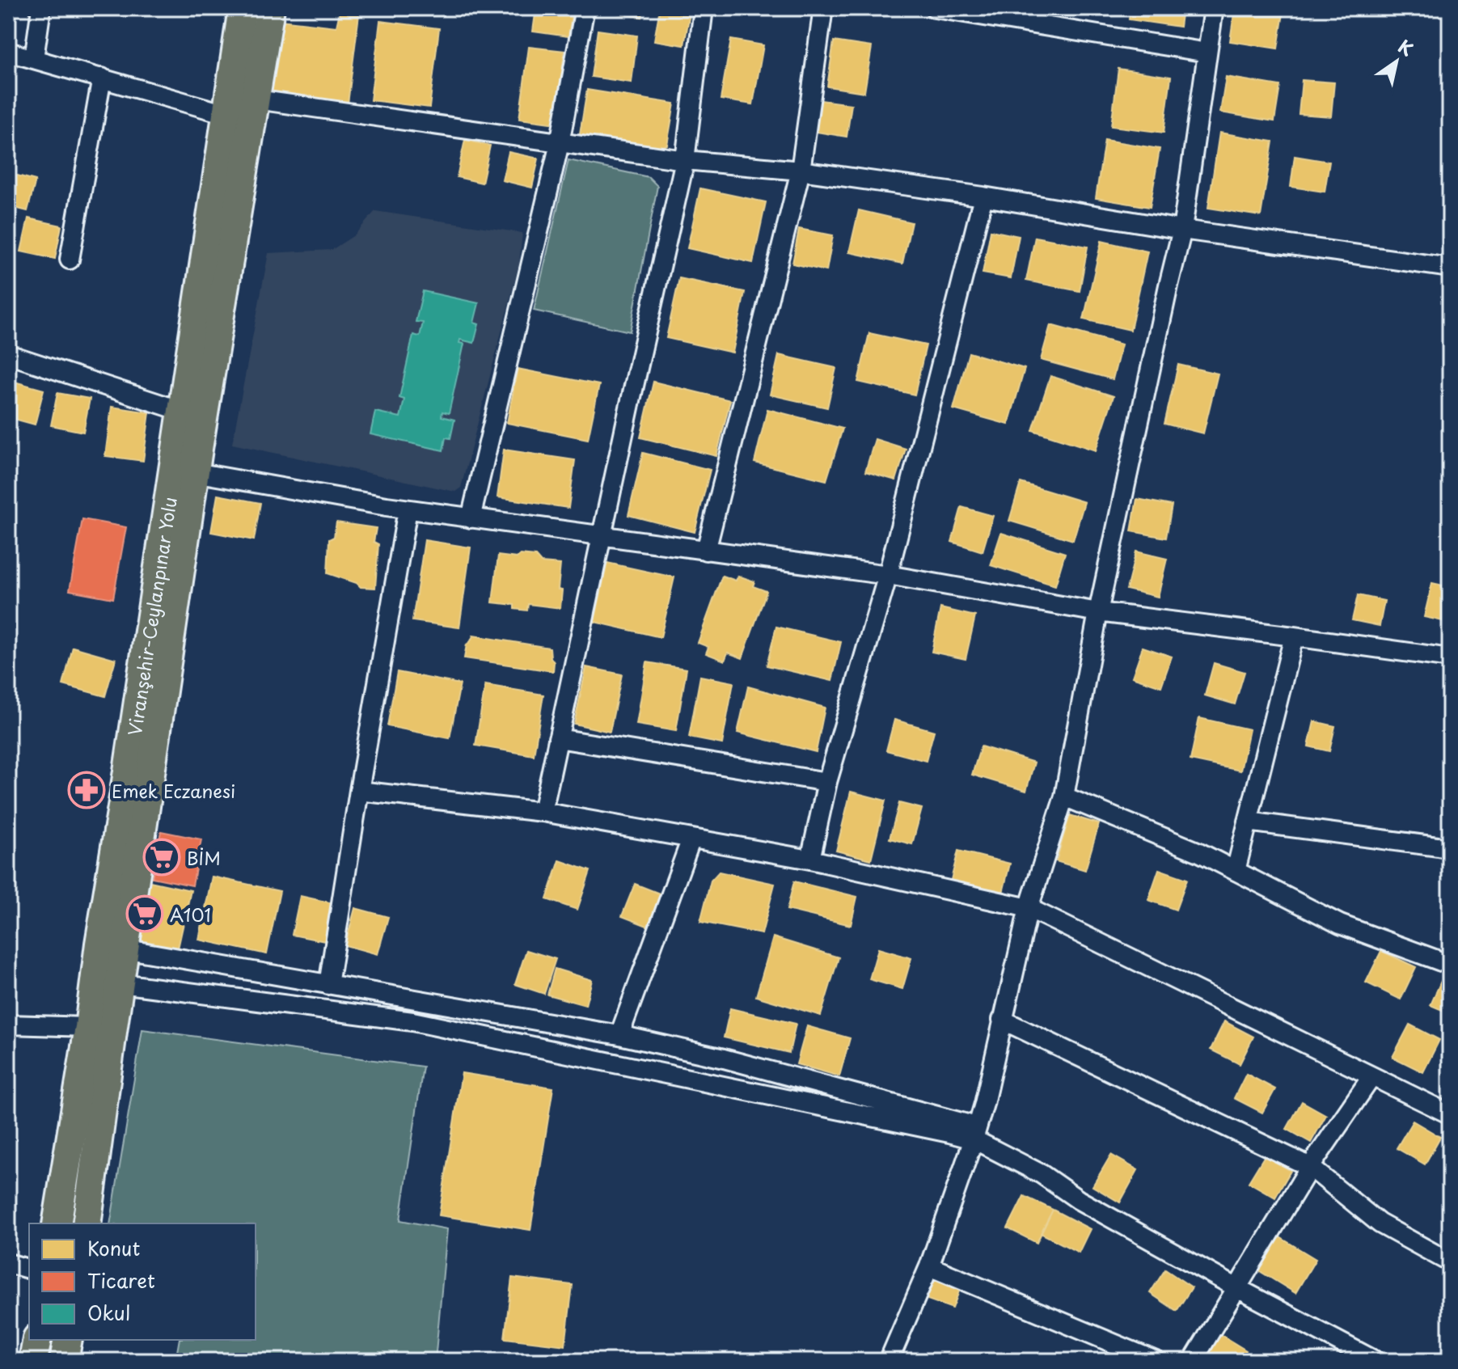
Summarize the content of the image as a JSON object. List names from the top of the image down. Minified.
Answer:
{"streets":{"main road":["Viranşehir-Ceylanpınar Yolu"]},"places":{"pharmacy":["Emek Eczanesi"],"supermarket":["BİM","A101"]},"legend":["Konut","Ticaret","Okul"],"north":"top right"}
